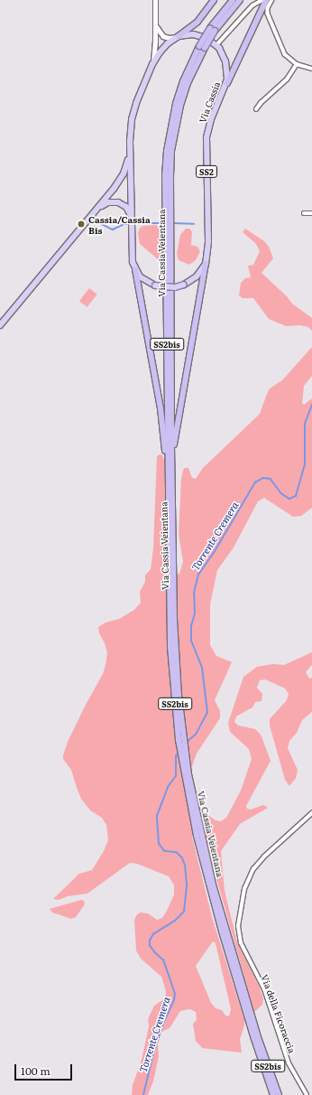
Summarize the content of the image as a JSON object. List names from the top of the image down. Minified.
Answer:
{"streets":{"highway":["SS2","Via Cassia Veientana","SS2bis"],"main road":["Via Cassia"],"street":["Via della Ficoraccia"]},"crossings":[["Via Cassia","SS2"]],"water":["Torrente Cremera"],"places":["Cassia/Cassia Bis"],"scale_bar":"100 m"}
